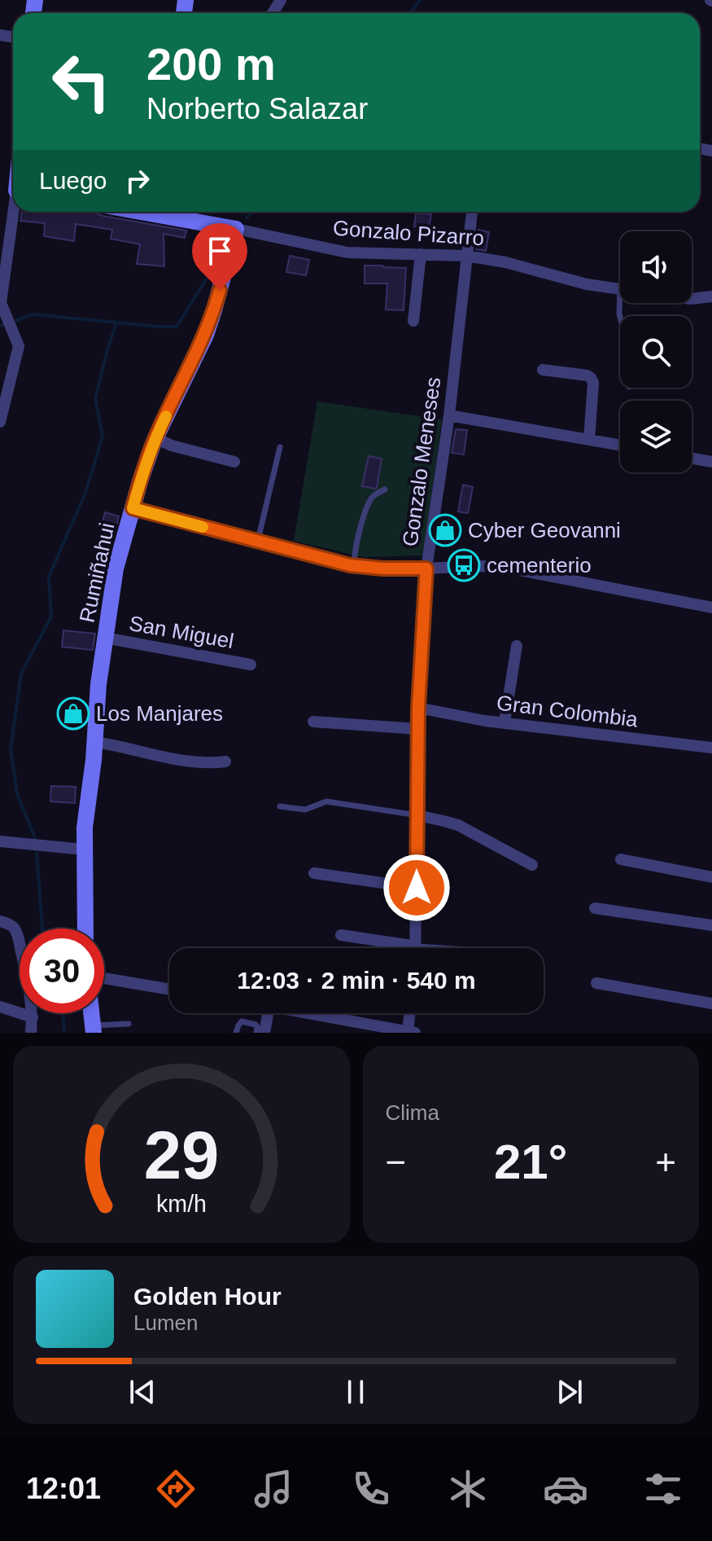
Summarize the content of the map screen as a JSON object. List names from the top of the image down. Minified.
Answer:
{"streets":{"street":["Gonzalo Pizarro","Gonzalo Meneses","Rumiñahui","San Miguel","Gran Colombia"]},"crossings":[["Gonzalo Pizarro","Gonzalo Meneses"],["Gonzalo Pizarro","Rumiñahui"],["Gonzalo Meneses","Gran Colombia"],["Rumiñahui","San Miguel"]],"places":{"shop":["Cyber Geovanni","Los Manjares"],"bus stop":["cementerio"]},"page":{"turn":["200 m","Norberto Salazar"],"then":"Luego","limit":"30","trip":"12:03 · 2 min · 540 m","tile":"Clima","heat":["−","21°","+"],"song":["Golden Hour","Lumen"],"tabs":"12:01","gauge":["29","km/h"]}}
